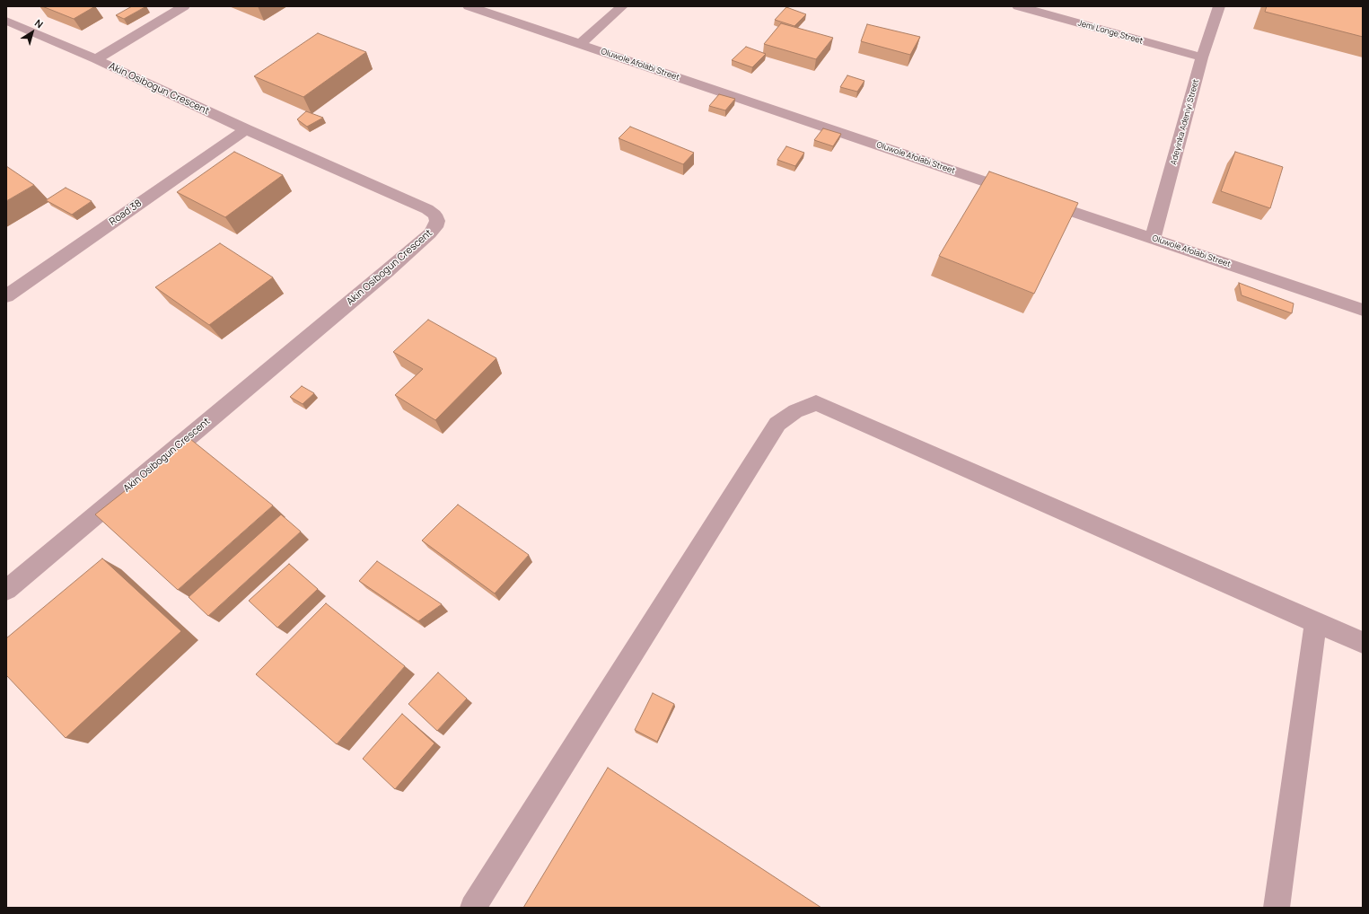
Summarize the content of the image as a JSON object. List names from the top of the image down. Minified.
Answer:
{"streets":{"street":["Jemi Longe Street","Oluwole Afolabi Street","Akin Osibogun Crescent","Adeyinka Adeniyi Street","Road 38"]},"crossings":[["Jemi Longe Street","Adeyinka Adeniyi Street"],["Oluwole Afolabi Street","Adeyinka Adeniyi Street"],["Akin Osibogun Crescent","Road 38"]],"north":"top right"}
